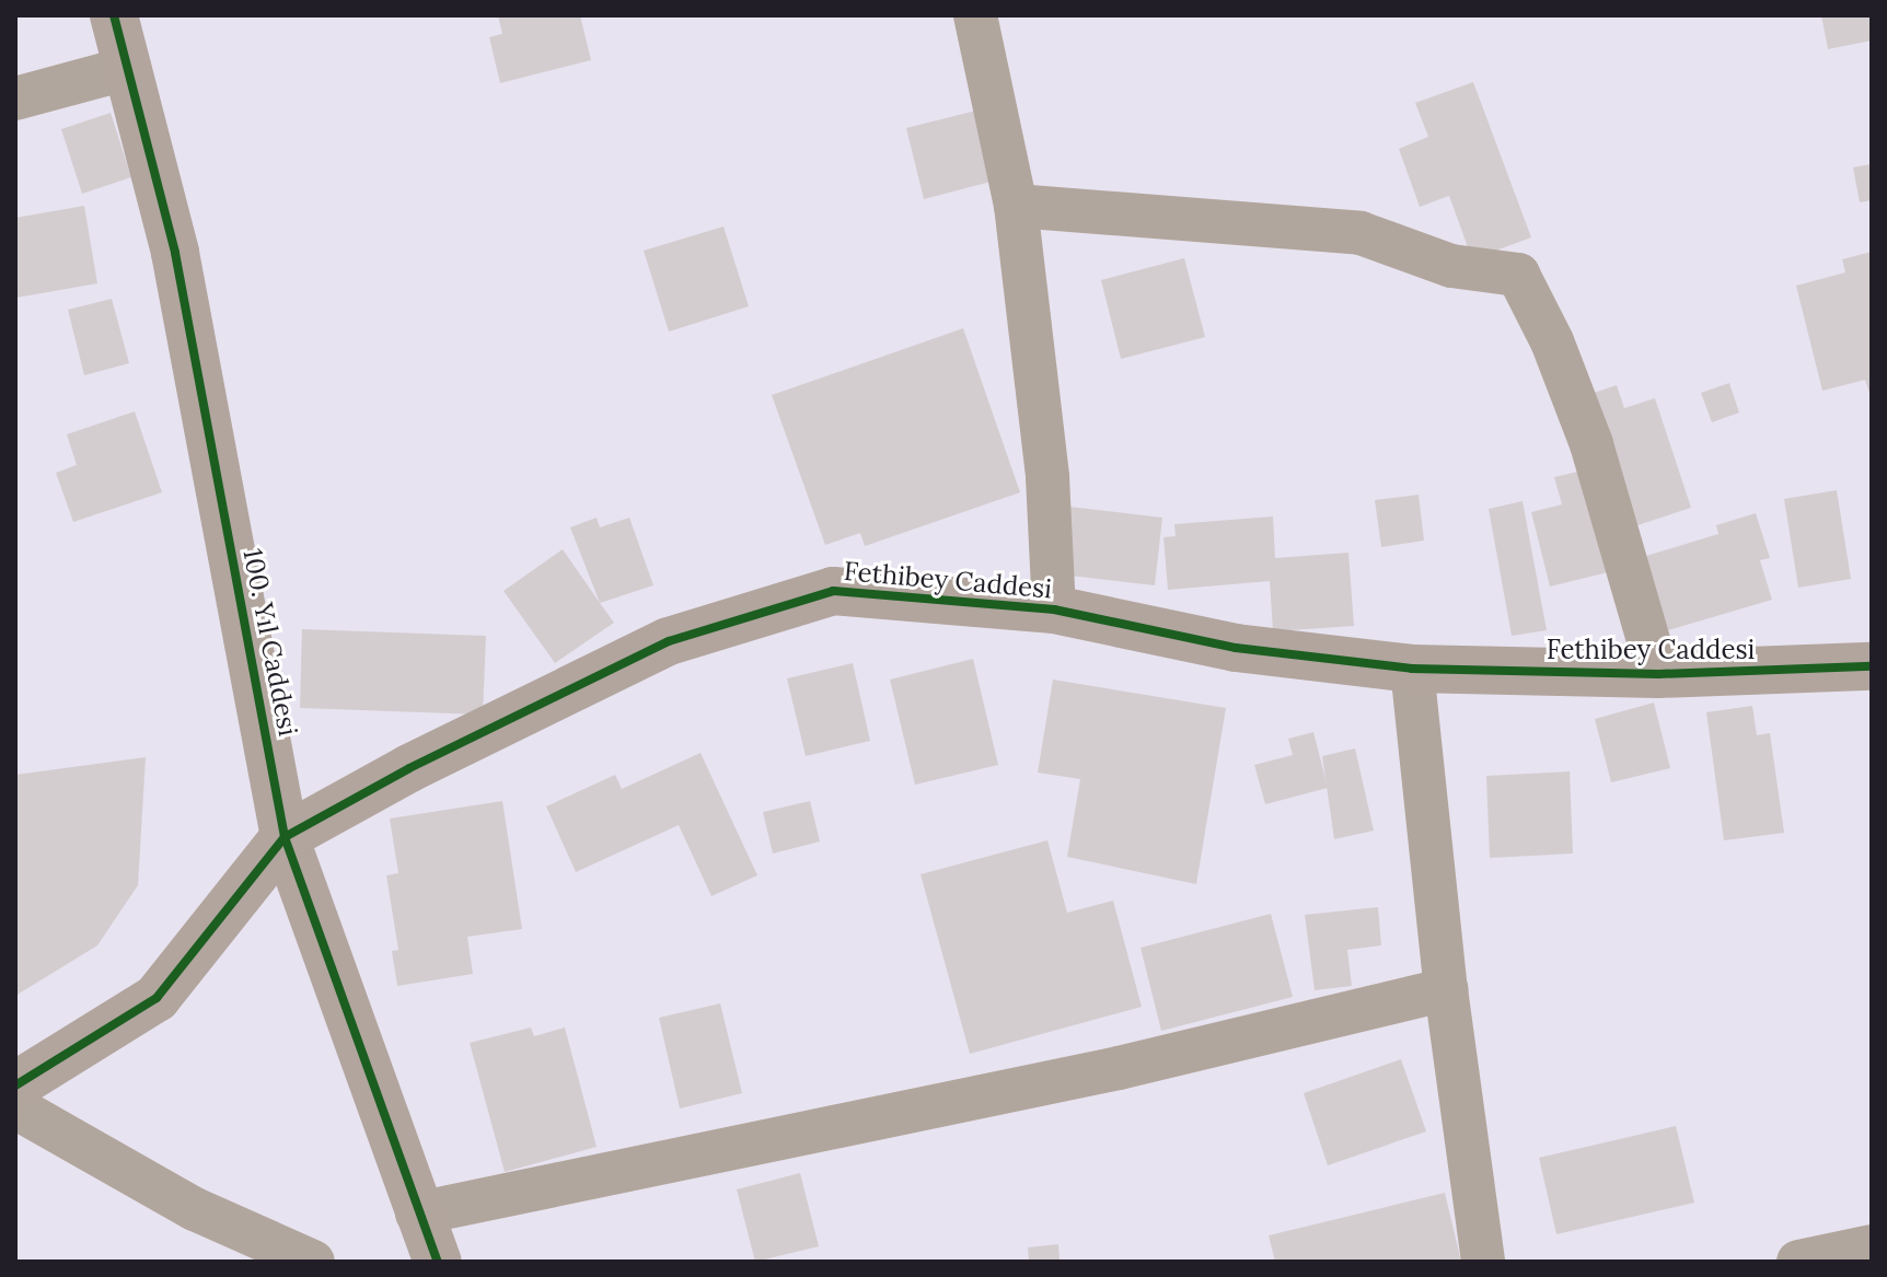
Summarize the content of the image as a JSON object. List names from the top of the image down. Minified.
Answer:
{"streets":{"street":["Fethibey Caddesi","100. Yıl Caddesi"]},"crossings":[["Fethibey Caddesi","100. Yıl Caddesi"]]}
